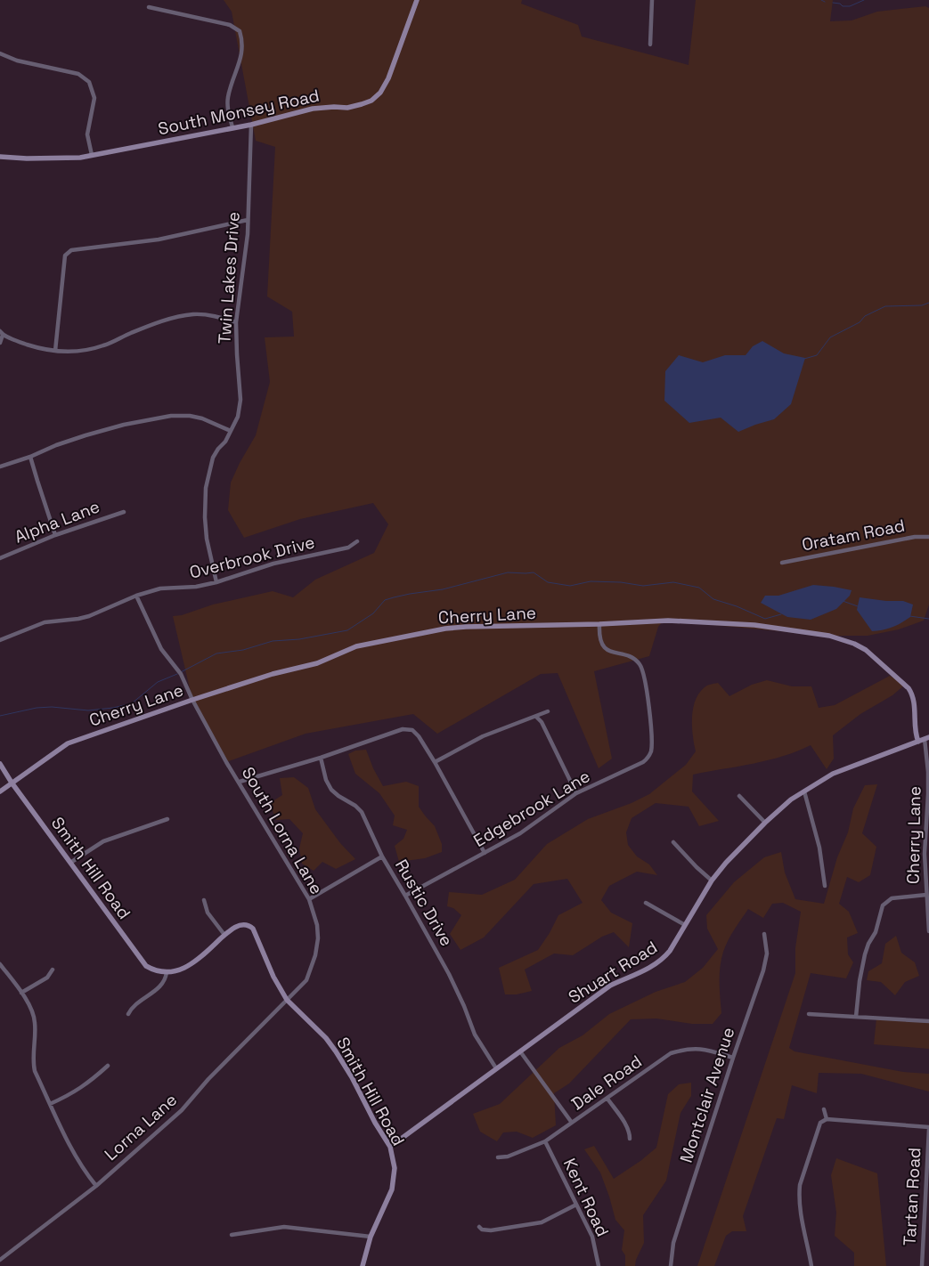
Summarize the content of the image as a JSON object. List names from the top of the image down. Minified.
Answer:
{"streets":{"street":["South Monsey Road","Twin Lakes Drive","Alpha Lane","Oratam Road","Overbrook Drive","Cherry Lane","Edgebrook Lane","South Lorna Lane","Smith Hill Road","Rustic Drive","Shuart Road","Dale Road","Montclair Avenue","Lorna Lane","Tartan Road","Kent Road"]},"crossings":[["South Monsey Road","Twin Lakes Drive"],["Twin Lakes Drive","Overbrook Drive"],["Overbrook Drive","South Lorna Lane"],["Cherry Lane","Edgebrook Lane"],["Cherry Lane","South Lorna Lane"],["Cherry Lane","Smith Hill Road"],["Cherry Lane","Shuart Road"],["Edgebrook Lane","Rustic Drive"],["South Lorna Lane","Smith Hill Road"],["South Lorna Lane","Lorna Lane"],["Smith Hill Road","Shuart Road"],["Smith Hill Road","Lorna Lane"],["Rustic Drive","Shuart Road"],["Dale Road","Montclair Avenue"],["Dale Road","Kent Road"]]}
